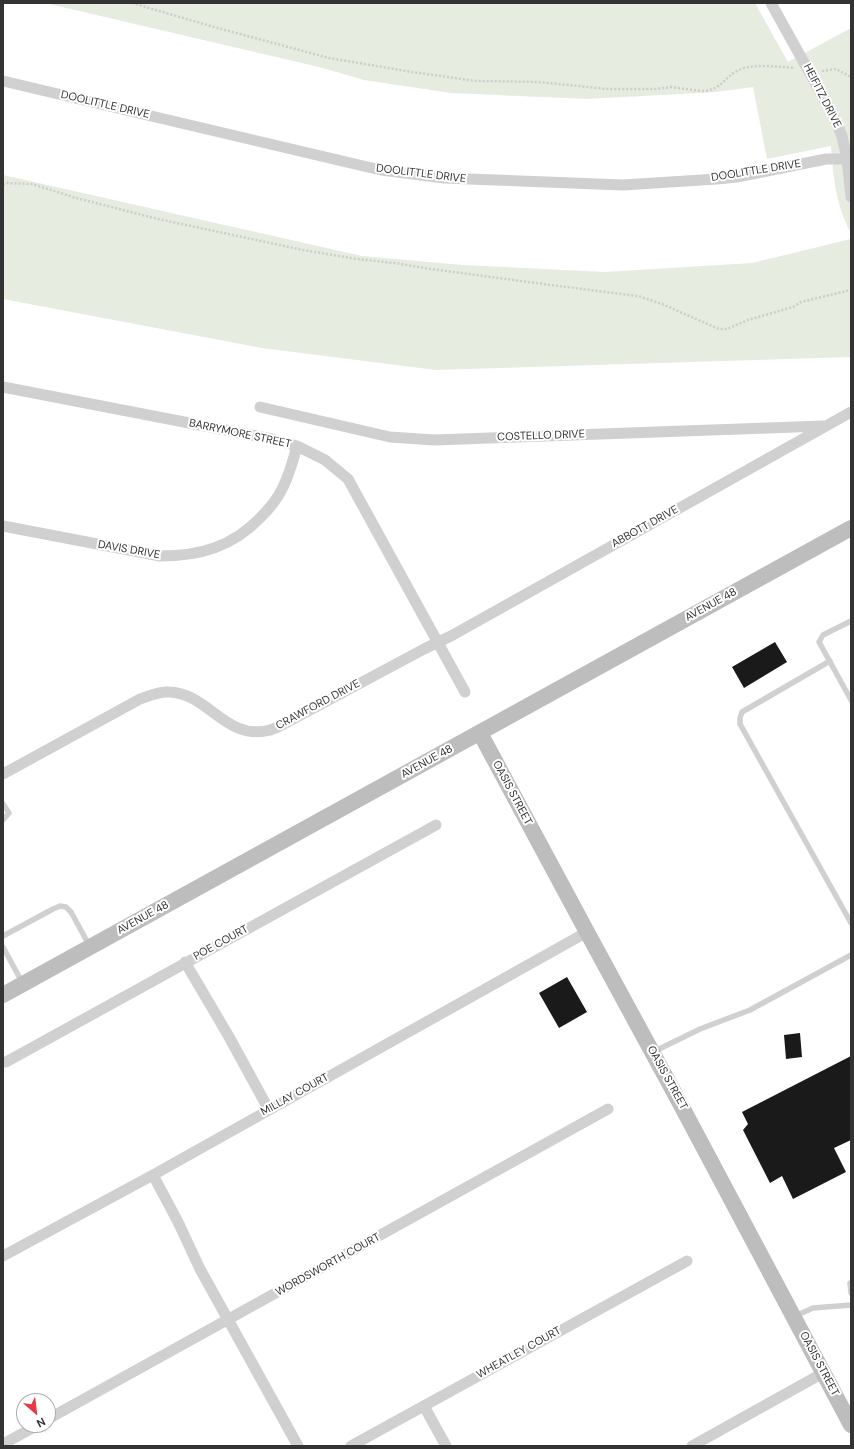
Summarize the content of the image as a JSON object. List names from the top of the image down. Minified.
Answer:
{"streets":{"main road":["AVENUE 48","OASIS STREET"],"street":["HEIFITZ DRIVE","DOOLITTLE DRIVE","BARRYMORE STREET","COSTELLO DRIVE","ABBOTT DRIVE","DAVIS DRIVE","CRAWFORD DRIVE","POE COURT","MILLAY COURT","WORDSWORTH COURT","WHEATLEY COURT"]},"crossings":[["HEIFITZ DRIVE","DOOLITTLE DRIVE"],["BARRYMORE STREET","ABBOTT DRIVE"],["BARRYMORE STREET","DAVIS DRIVE"],["BARRYMORE STREET","CRAWFORD DRIVE"],["COSTELLO DRIVE","ABBOTT DRIVE"],["ABBOTT DRIVE","CRAWFORD DRIVE"],["AVENUE 48","OASIS STREET"],["OASIS STREET","MILLAY COURT"]],"north":"bottom right"}
